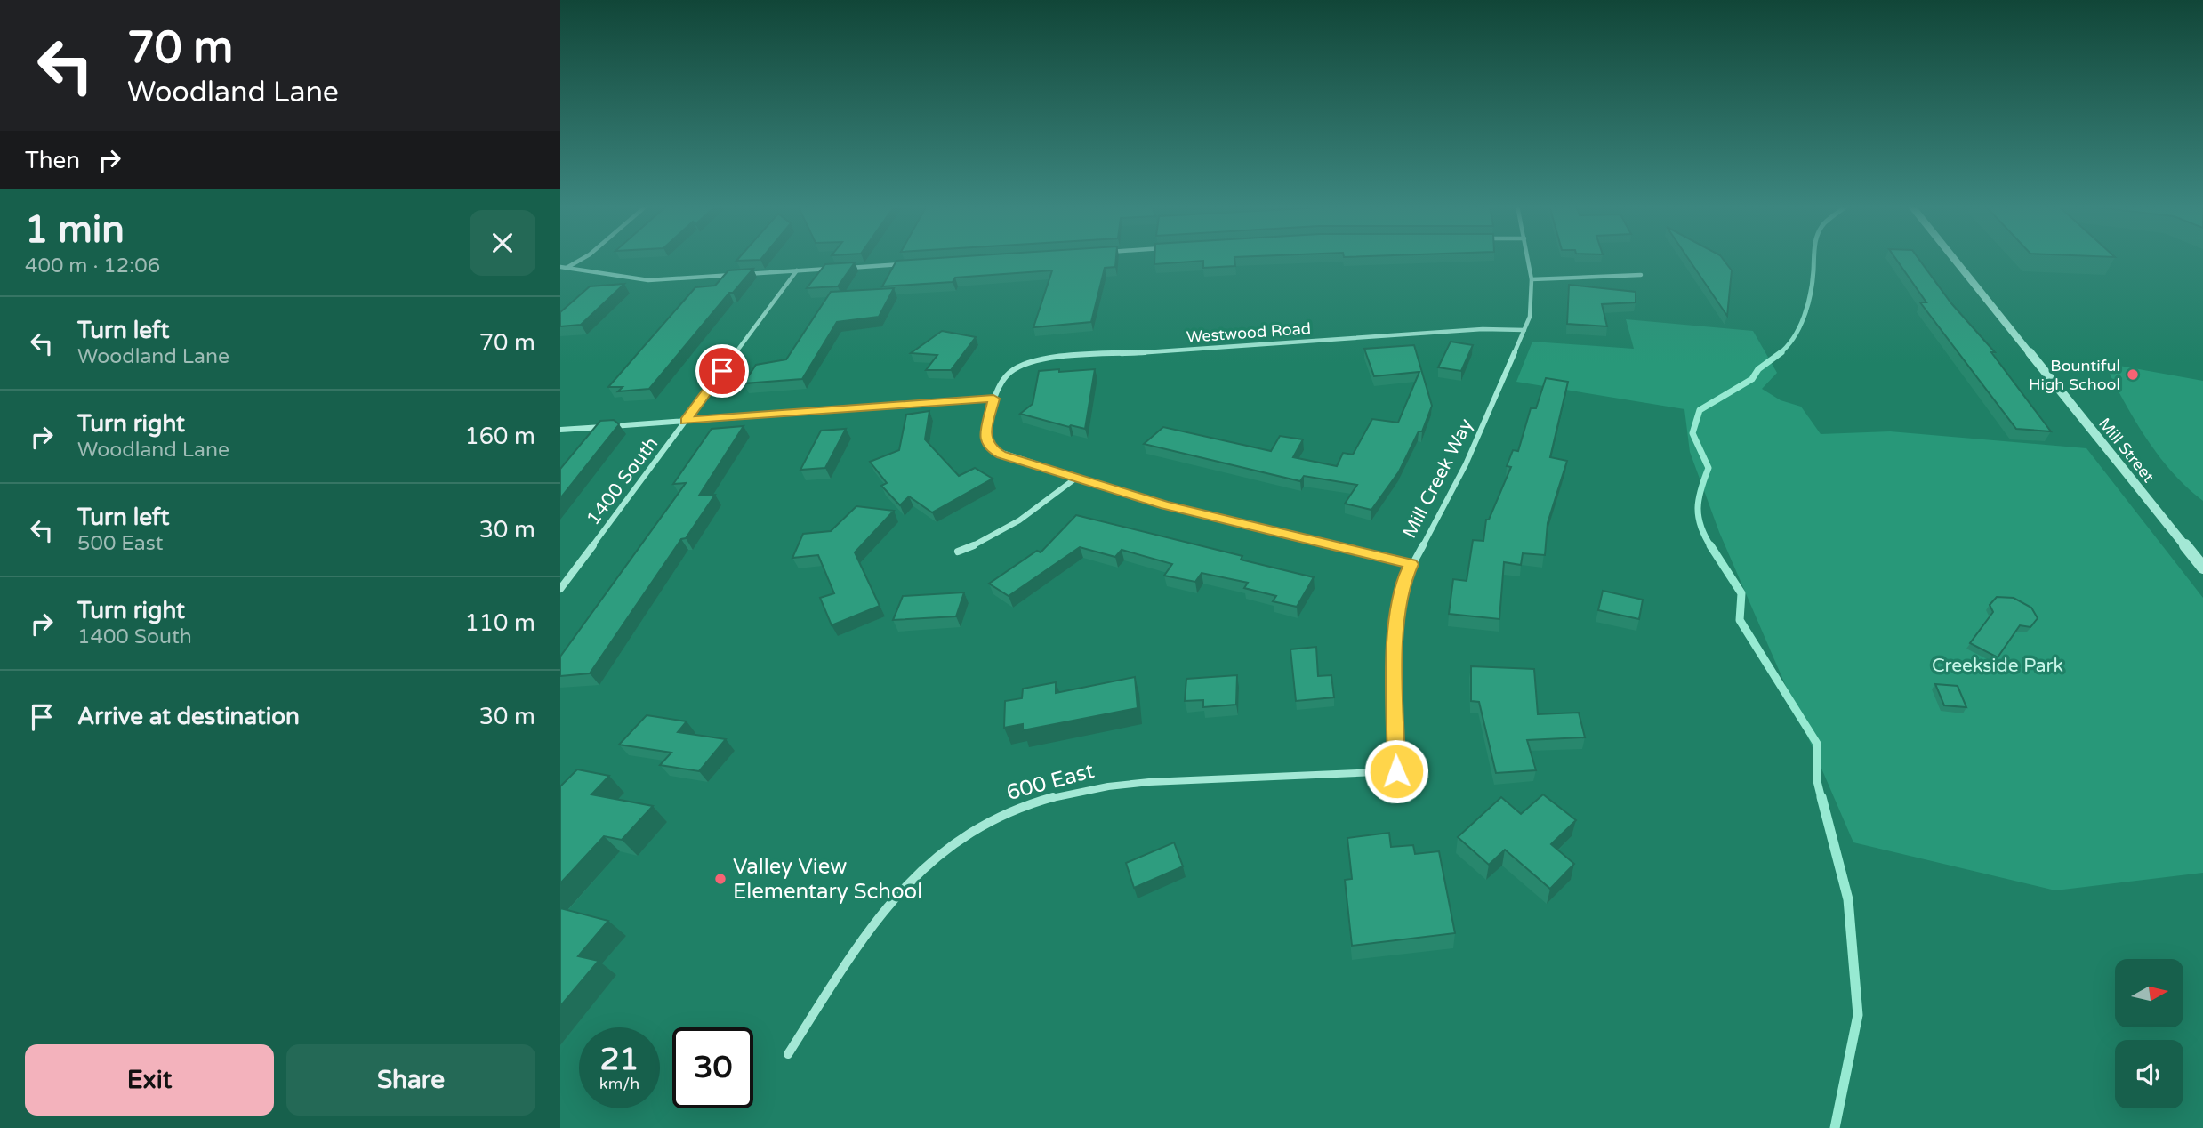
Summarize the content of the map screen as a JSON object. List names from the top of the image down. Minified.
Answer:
{"streets":{"street":["Westwood Road","Mill Street","Mill Creek Way","1400 South","600 East"]},"crossings":[["Westwood Road","Mill Creek Way"],["Mill Creek Way","600 East"]],"parks":["Creekside Park"],"places":["Bountiful High School","Valley View Elementary School"],"north":"right","page":{"turn":["70 m","Woodland Lane"],"then":"Then","heading":["1 min","400 m · 12:06"],"list":[{"name":"Turn left","note":"Woodland Lane","value":"70 m"},{"name":"Turn right","note":"Woodland Lane","value":"160 m"},{"name":"Turn left","note":"500 East","value":"30 m"},{"name":"Turn right","note":"1400 South","value":"110 m"},{"name":"Arrive at destination","value":"30 m"}],"speed":"21 km/h","limit":"30","buttons":["Exit","Share"]}}
